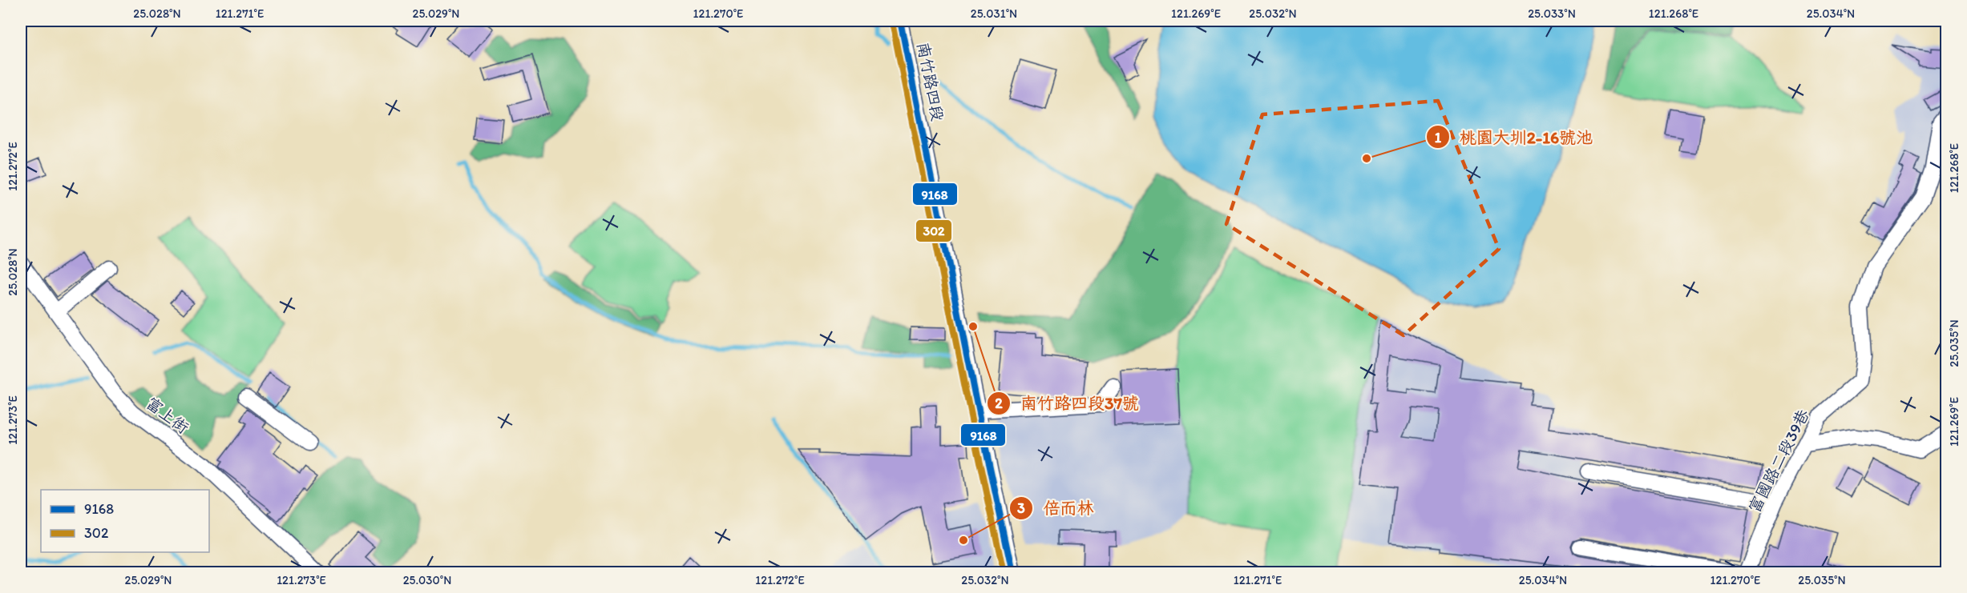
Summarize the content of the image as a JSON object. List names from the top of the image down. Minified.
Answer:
{"streets":{"street":["南竹路四段","富上街","富國路二段39巷"]},"places":["桃園大圳2-16號池","南竹路四段37號","倍而林"],"lines":["transit line 9168","transit line 302"],"legend":["9168","302"],"coordinates":["25.028°N","121.271°E","25.029°N","121.270°E","25.031°N","121.269°E","25.032°N","25.033°N","121.268°E","25.034°N","121.272°E","25.035°N","121.273°E","25.030°N"]}
